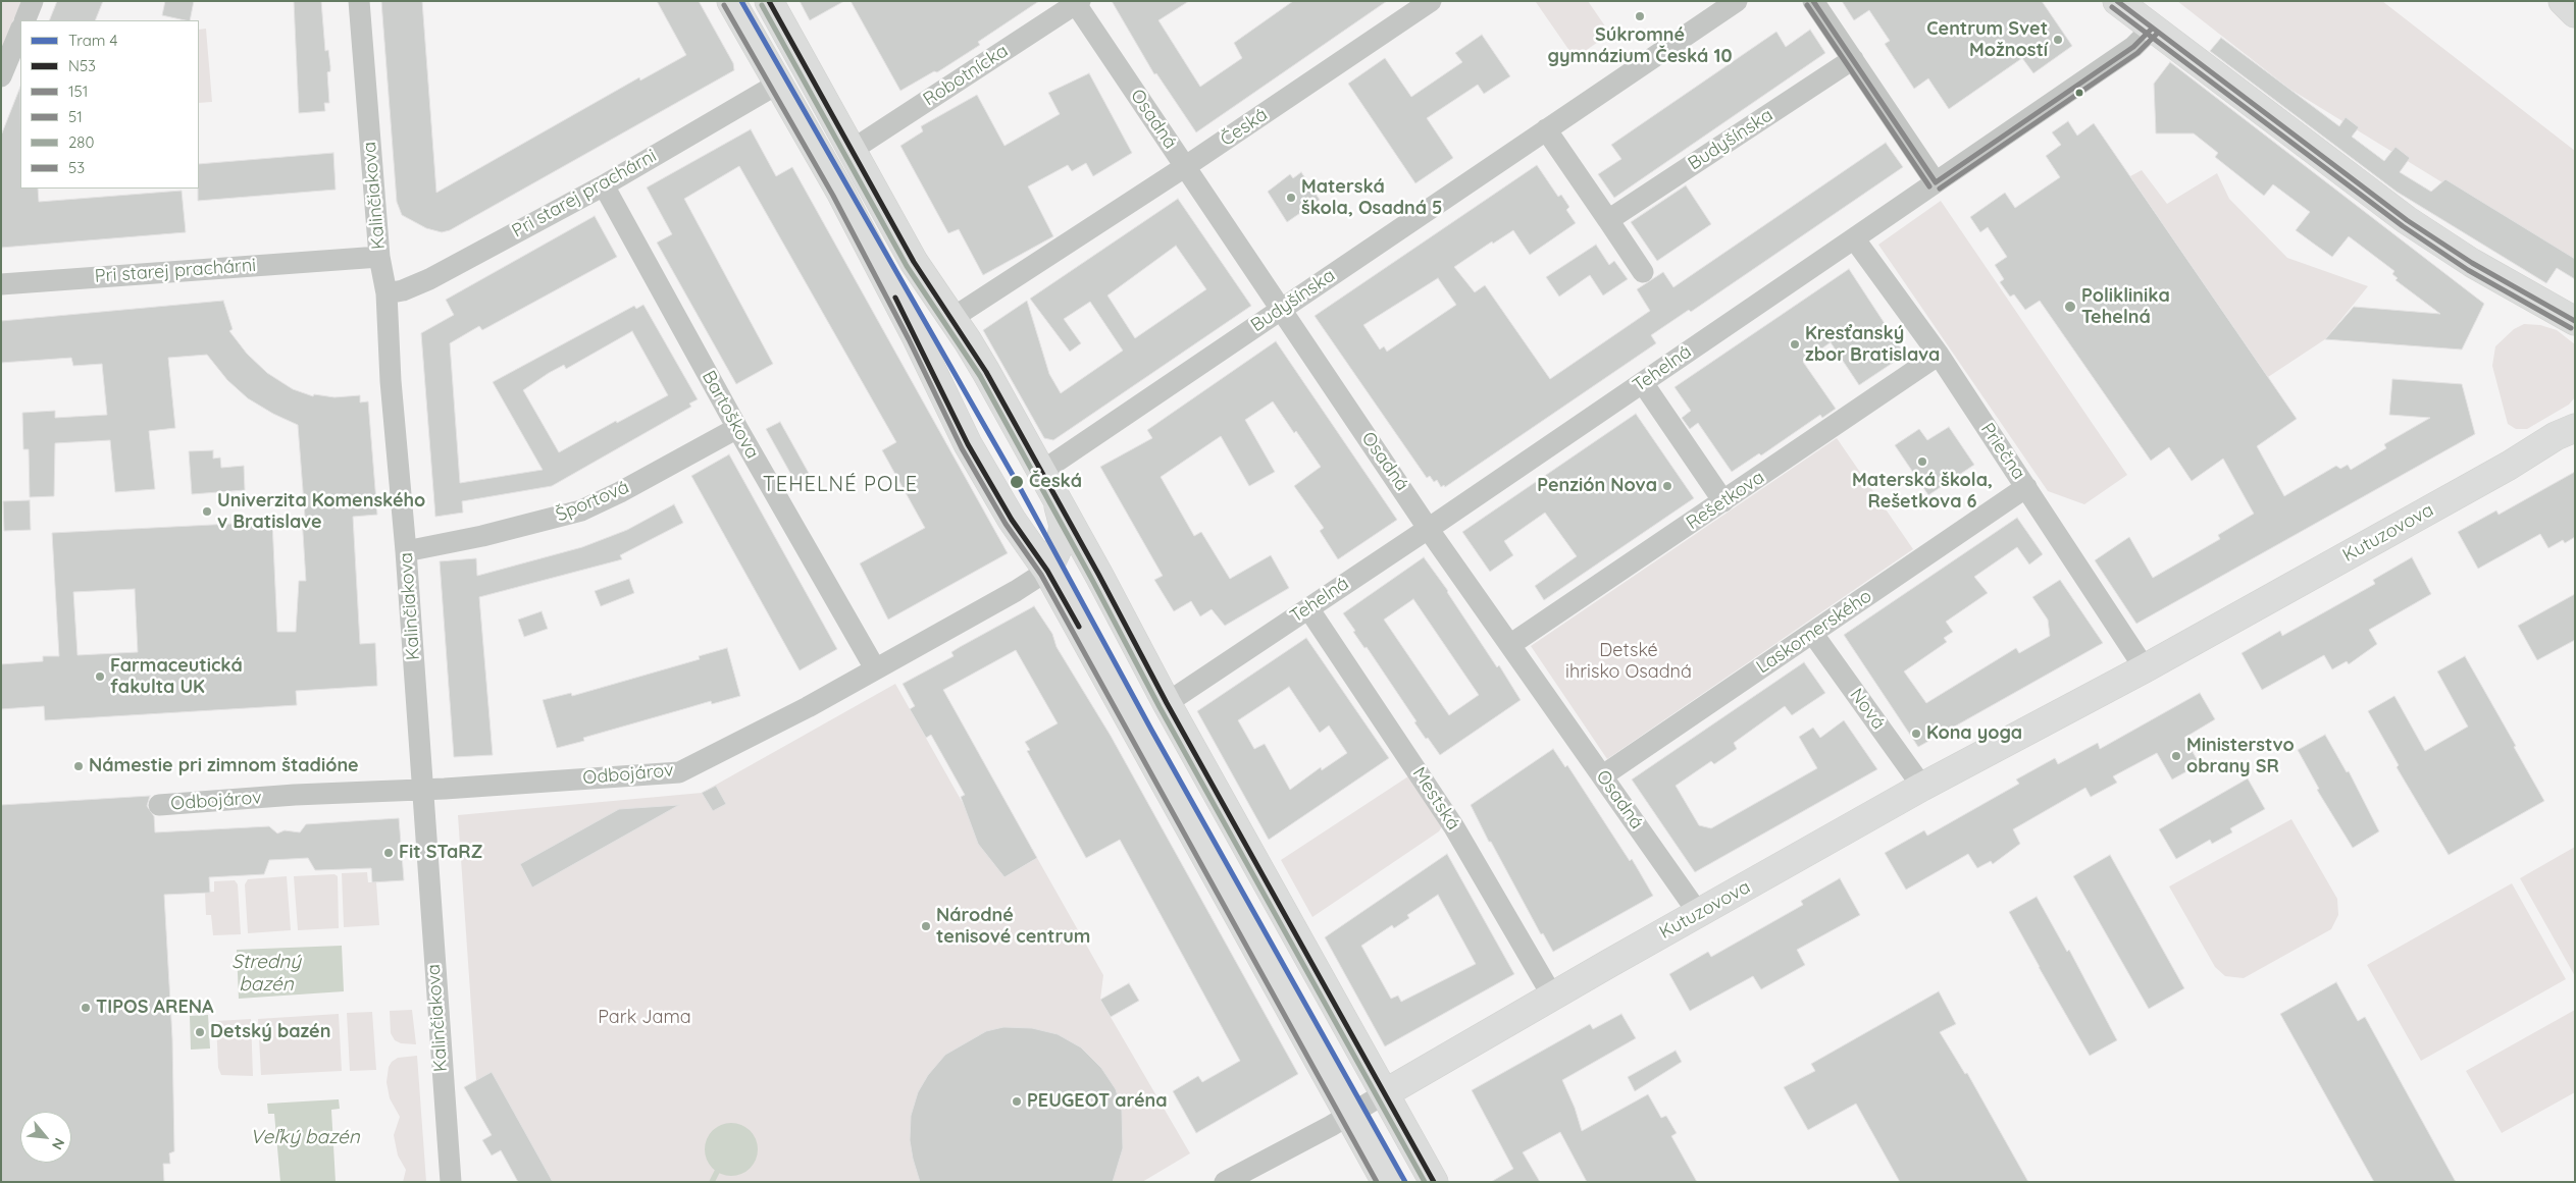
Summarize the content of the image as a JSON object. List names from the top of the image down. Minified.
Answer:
{"streets":{"main road":["Kutuzovova"],"street":["Robotnícka","Osadná","Česká","Budyšínska","Pri starej prachárni","Kalinčiakova","Tehelná","Bartoškova","Priečna","Rešetkova","Športová","Laskomerského","Nová","Odbojárov","Mestská"]},"crossings":[["Robotnícka","Osadná"],["Osadná","Česká"],["Osadná","Budyšínska"],["Osadná","Tehelná"],["Osadná","Rešetkova"],["Osadná","Kutuzovova"],["Osadná","Laskomerského"],["Pri starej prachárni","Kalinčiakova"],["Pri starej prachárni","Bartoškova"],["Kalinčiakova","Športová"],["Kalinčiakova","Odbojárov"],["Tehelná","Priečna"],["Tehelná","Mestská"],["Bartoškova","Športová"],["Bartoškova","Odbojárov"],["Priečna","Rešetkova"],["Priečna","Kutuzovova"],["Priečna","Laskomerského"],["Kutuzovova","Nová"],["Kutuzovova","Mestská"],["Laskomerského","Nová"]],"districts":["TEHELNÉ POLE"],"water":["Stredný bazén","Veľký bazén"],"parks":["Detské ihrisko Osadná","Park Jama"],"places":["Súkromné gymnázium Česká 10","Centrum Svet Možností","Materská škola, Osadná 5","Poliklinika Tehelná","Kresťanský zbor Bratislava","Materská škola, Rešetkova 6","Česká","Penzión Nova","Univerzita Komenského v Bratislave","Farmaceutická fakulta UK","Kona yoga","Ministerstvo obrany SR","Námestie pri zimnom štadióne","Fit STaRZ","Národné tenisové centrum","TIPOS ARENA","Detský bazén","PEUGEOT aréna"],"lines":["tram line 4","transit line N53","transit line 151","transit line 51","transit line 280","transit line 53"],"legend":["Tram 4","N53","151","51","280","53"],"north":"bottom right"}
